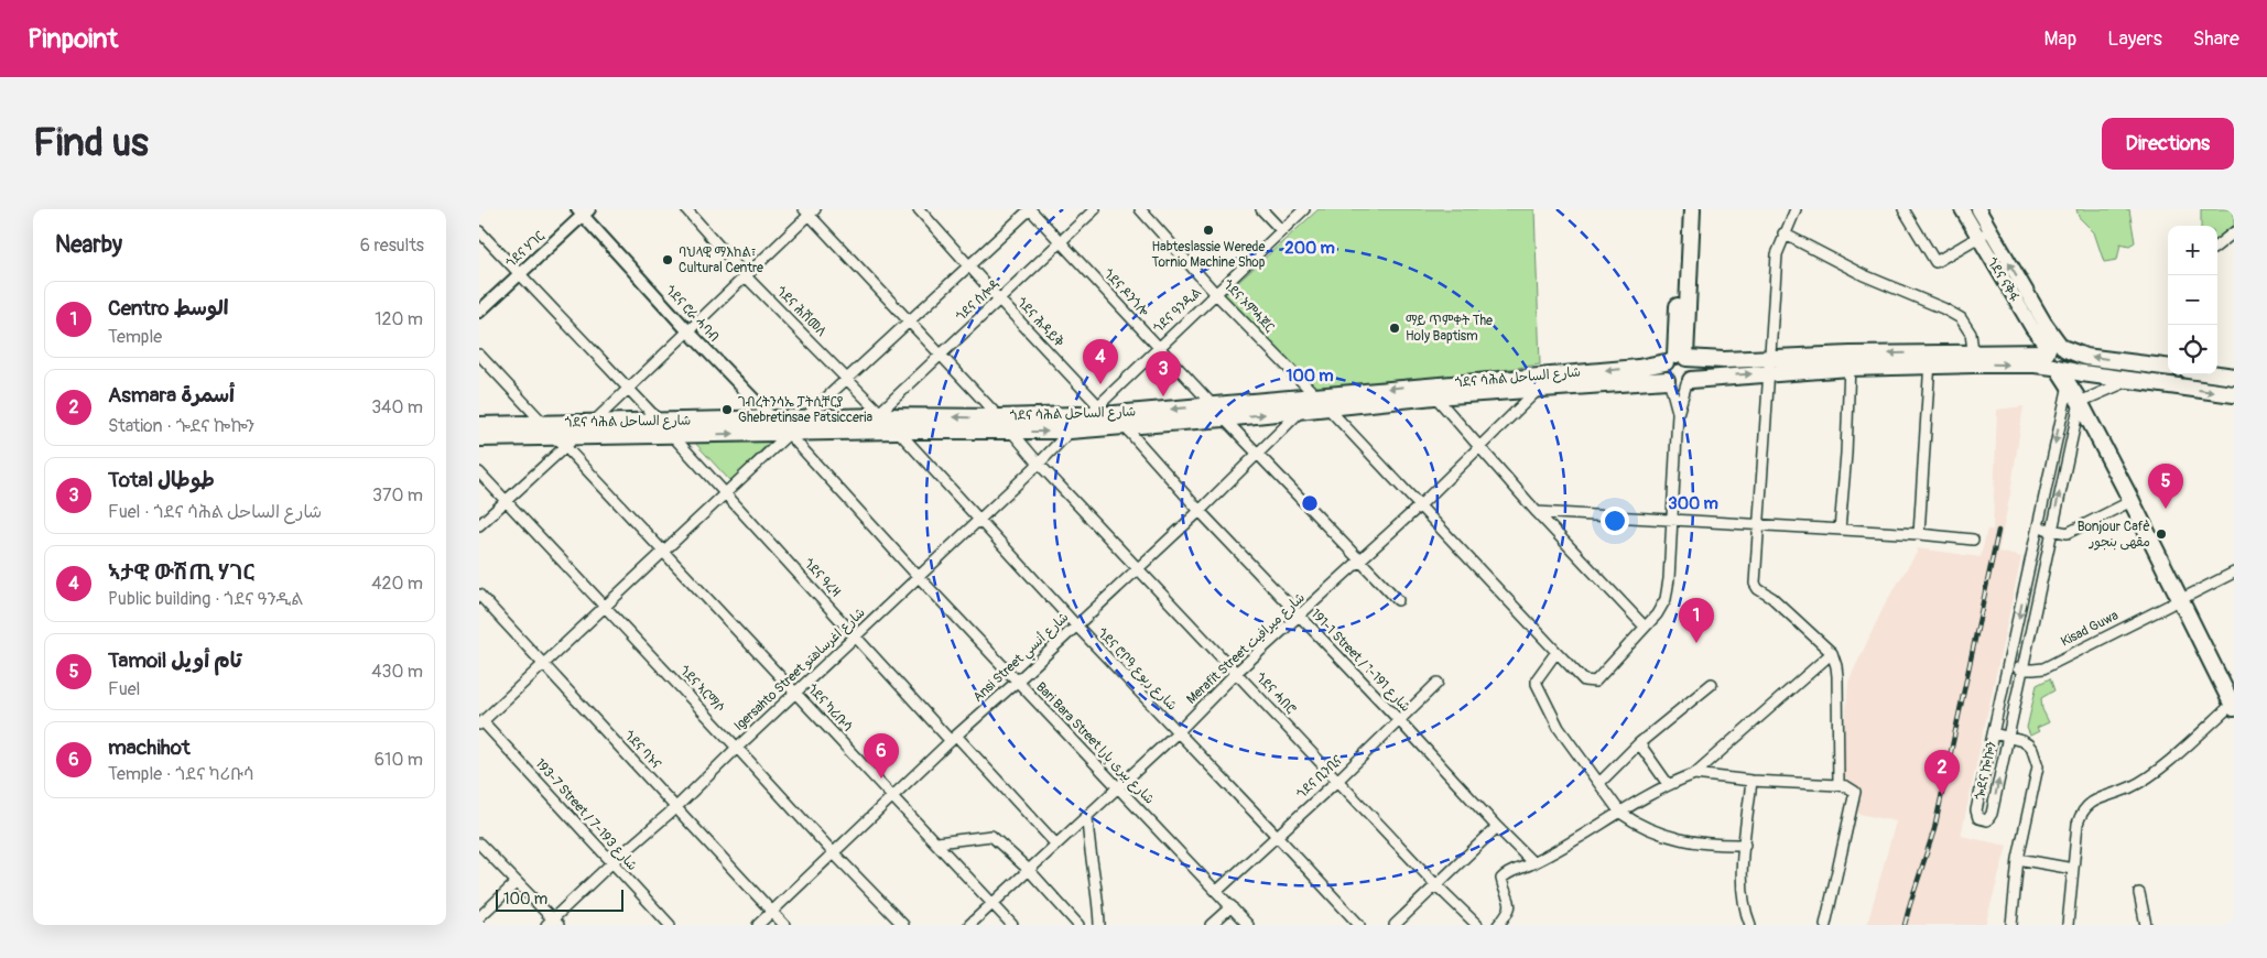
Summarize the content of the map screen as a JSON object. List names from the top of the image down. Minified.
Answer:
{"streets":{"main road":["ጎደና ናቅፋ","ጎደና ሳሕል شارع الساحل"],"street":["ጎደና ሃገር","ጎደና ዶንጎሎ","ጎደና ሰሎዳ","ጎደና ኦምሓጀር","ጎደና ዓንዲል","ጎደና ሕሽመለ","ጎደና ሮራ ሓባብ","ጎደና ሕዳይቅ","ጎደና ዓረዛ","Kisad Guwa","Merafit Street شارع ميرافيت","Ansi Street شارع أنسي","191-1 Street / شارع 191-1","Igersahto Street شارع اغرساهتو","ጎደና ሮቦዓ شارع ربوع","ጎደና ኣርማሶ","ጎደና ሓበሮ","ጎደና ካሪቡሳ","Bari Bara Street شارع بيرى بارا","ጎደና ባኑና","ጐደና ኰኰን","ጎደና ቢንቢና","193-7 Street / شارع 193-7"]},"crossings":[["ጎደና ሃገር","ጎደና ሮራ ሓባብ"],["ጎደና ሃገር","ጎደና ዓረዛ"],["ጎደና ዶንጎሎ","ጎደና ሰሎዳ"],["ጎደና ዶንጎሎ","ጎደና ዓንዲል"],["ጎደና ዶንጎሎ","ጎደና ሳሕል شارع الساحل"],["ጎደና ዶንጎሎ","Merafit Street شارع ميرافيت"],["ጎደና ዶንጎሎ","Ansi Street شارع أنسي"],["ጎደና ሰሎዳ","ጎደና ሕሽመለ"],["ጎደና ሰሎዳ","ጎደና ሕዳይቅ"],["ጎደና ሰሎዳ","ጎደና ሳሕል شارع الساحل"],["ጎደና ሰሎዳ","ጎደና ሓበሮ"],["ጎደና ኦምሓጀር","ጎደና ዓንዲል"],["ጎደና ኦምሓጀር","ጎደና ሳሕል شارع الساحل"],["ጎደና ኦምሓጀር","Merafit Street شارع ميرافيت"],["ጎደና ኦምሓጀር","Ansi Street شارع أنسي"],["ጎደና ዓንዲል","ጎደና ሕዳይቅ"],["ጎደና ዓንዲል","ጎደና ሳሕል شارع الساحل"],["ጎደና ዓንዲል","Igersahto Street شارع اغرساهتو"],["ጎደና ሕሽመለ","ጎደና ሳሕል شارع الساحل"],["ጎደና ሕሽመለ","ጎደና ሮቦዓ شارع ربوع"],["ጎደና ሮራ ሓባብ","ጎደና ሳሕል شارع الساحل"],["ጎደና ሮራ ሓባብ","Bari Bara Street شارع بيرى بارا"],["ጎደና ሕዳይቅ","ጎደና ሳሕል شارع الساحل"],["ጎደና ሳሕል شارع الساحل","ጎደና ዓረዛ"],["ጎደና ሳሕል شارع الساحل","Merafit Street شارع ميرافيت"],["ጎደና ሳሕል شارع الساحل","Ansi Street شارع أنسي"],["ጎደና ሳሕል شارع الساحل","191-1 Street / شارع 191-1"],["ጎደና ሳሕል شارع الساحل","Igersahto Street شارع اغرساهتو"],["ጎደና ሳሕል شارع الساحل","ጎደና ሮቦዓ شارع ربوع"],["ጎደና ሳሕል شارع الساحل","ጎደና ሓበሮ"],["ጎደና ሳሕል شارع الساحل","ጎደና ካሪቡሳ"],["ጎደና ሳሕል شارع الساحل","Bari Bara Street شارع بيرى بارا"],["ጎደና ዓረዛ","Merafit Street شارع ميرافيت"],["ጎደና ዓረዛ","Ansi Street شارع أنسي"],["ጎደና ዓረዛ","Igersahto Street شارع اغرساهتو"],["Kisad Guwa","ጐደና ኰኰን"],["Merafit Street شارع ميرافيت","191-1 Street / شارع 191-1"],["Merafit Street شارع ميرافيت","ጎደና ሮቦዓ شارع ربوع"],["Merafit Street شارع ميرافيت","ጎደና ሓበሮ"],["Merafit Street شارع ميرافيت","ጎደና ካሪቡሳ"],["Merafit Street شارع ميرافيت","Bari Bara Street شارع بيرى بارا"],["Ansi Street شارع أنسي","191-1 Street / شارع 191-1"],["Ansi Street شارع أنسي","ጎደና ሮቦዓ شارع ربوع"],["Ansi Street شارع أنسي","ጎደና ኣርማሶ"],["Ansi Street شارع أنسي","ጎደና ሓበሮ"],["Ansi Street شارع أنسي","ጎደና ካሪቡሳ"],["Ansi Street شارع أنسي","Bari Bara Street شارع بيرى بارا"],["Ansi Street شارع أنسي","ጎደና ባኑና"],["191-1 Street / شارع 191-1","ጎደና ቢንቢና"],["Igersahto Street شارع اغرساهتو","ጎደና ሮቦዓ شارع ربوع"],["Igersahto Street شارع اغرساهتو","ጎደና ኣርማሶ"],["Igersahto Street شارع اغرساهتو","ጎደና ሓበሮ"],["Igersahto Street شارع اغرساهتو","ጎደና ካሪቡሳ"],["Igersahto Street شارع اغرساهتو","Bari Bara Street شارع بيرى بارا"],["Igersahto Street شارع اغرساهتو","ጎደና ባኑና"],["Igersahto Street شارع اغرساهتو","193-7 Street / شارع 193-7"],["ጎደና ሮቦዓ شارع ربوع","ጎደና ቢንቢና"],["ጎደና ሓበሮ","ጎደና ቢንቢና"],["Bari Bara Street شارع بيرى بارا","ጎደና ቢንቢና"]],"places":["Habteslassie Werede Tornio Machine Shop","ባህላዊ ማእከል፣ Cultural Centre","ማይ ጥምቀት The Holy Baptism","ገብረትንሳኤ ፓትሲቸርያ Ghebretinsae Patsicceria","Bonjour Cafè مقهى بنجور"],"scale_bar":"100 m","page":{"header":"Pinpoint","nav":["Map","Layers","Share"],"buttons":"Directions","title":"Find us","heading":["Nearby","6 results"],"map_buttons":["+","−"],"list":[{"mark":"1","name":"Centro الوسط","note":"Temple","value":"120 m"},{"mark":"2","name":"Asmara أسمرة","note":"Station · ጐደና ኰኰን","value":"340 m"},{"mark":"3","name":"Total طوطال","note":"Fuel · ጎደና ሳሕል شارع الساحل","value":"370 m"},{"mark":"4","name":"ኣታዊ ውሽጢ ሃገር","note":"Public building · ጎደና ዓንዲል","value":"420 m"},{"mark":"5","name":"Tamoil تام أويل","note":"Fuel","value":"430 m"},{"mark":"6","name":"machihot","note":"Temple · ጎደና ካሪቡሳ","value":"610 m"}],"pins":["4","3","5","1","6","2"],"scale":"100 m"},"rings":["200 m","100 m","300 m"]}
